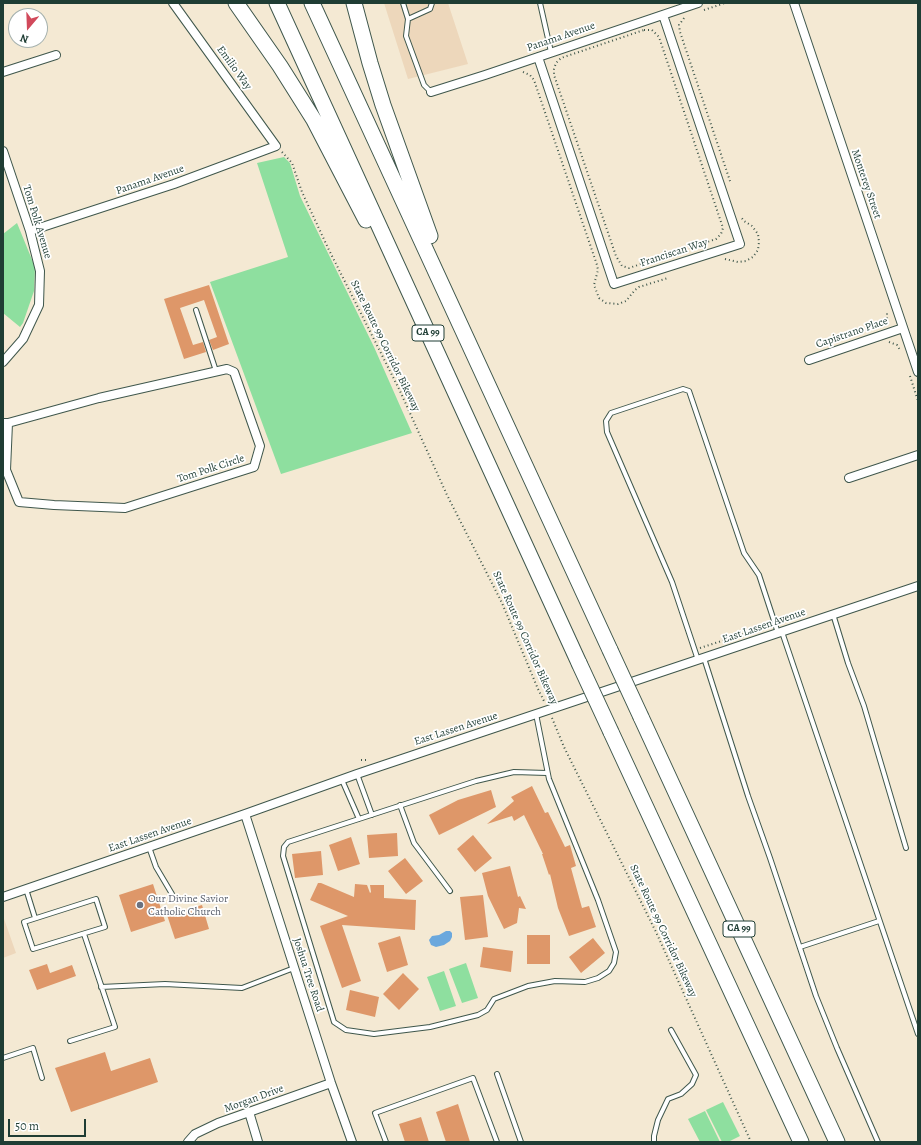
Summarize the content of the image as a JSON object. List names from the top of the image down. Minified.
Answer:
{"streets":{"highway":["CA 99"],"street":["Panama Avenue","Emilio Way","Monterey Street","Tom Polk Avenue","Franciscan Way","Capistrano Place","Tom Polk Circle","East Lassen Avenue","Joshua Tree Road","Morgan Drive"],"path":["State Route 99 Corridor Bikeway"]},"crossings":[["Panama Avenue","Emilio Way"],["Panama Avenue","Tom Polk Avenue"],["Panama Avenue","Franciscan Way"],["Panama Avenue","State Route 99 Corridor Bikeway"],["Emilio Way","State Route 99 Corridor Bikeway"],["Monterey Street","Capistrano Place"],["State Route 99 Corridor Bikeway","East Lassen Avenue"],["East Lassen Avenue","Joshua Tree Road"],["Joshua Tree Road","Morgan Drive"]],"places":["Our Divine Savior Catholic Church"],"scale_bar":"50 m","north":"bottom"}
